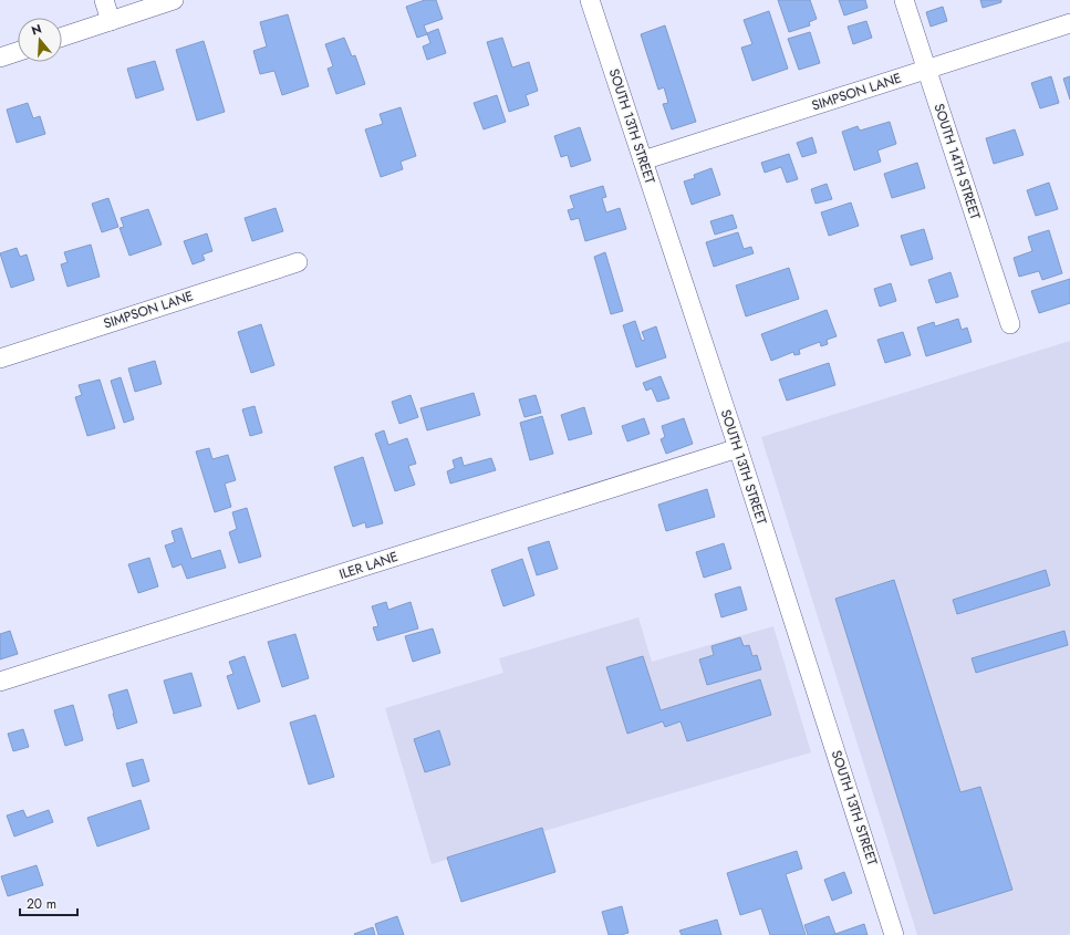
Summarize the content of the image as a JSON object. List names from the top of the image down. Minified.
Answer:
{"streets":{"street":["SIMPSON LANE","SOUTH 13TH STREET","SOUTH 14TH STREET","ILER LANE"]},"crossings":[["SIMPSON LANE","SOUTH 13TH STREET"],["SIMPSON LANE","SOUTH 14TH STREET"],["SOUTH 13TH STREET","ILER LANE"]],"scale_bar":"20 m","north":"top"}
